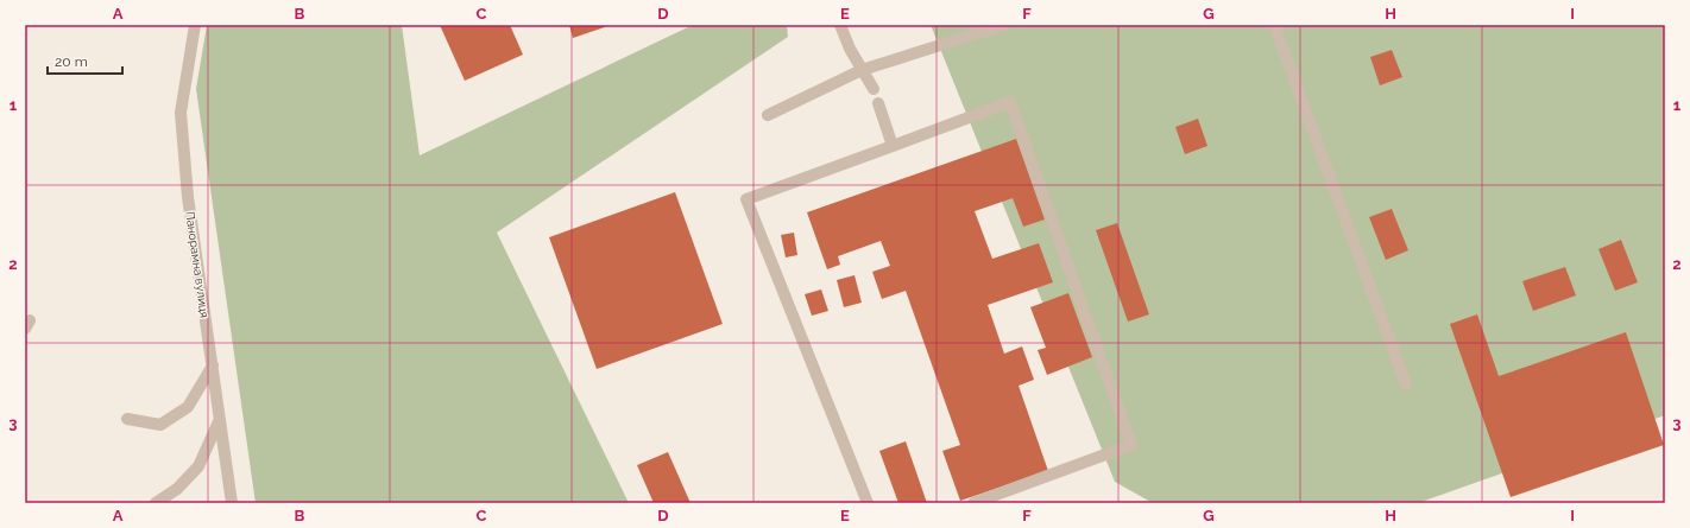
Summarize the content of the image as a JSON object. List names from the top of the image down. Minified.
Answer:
{"streets":{"street":["Панорамна вулиця"]},"scale_bar":"20 m","grid":{"columns":["A","B","C","D","E","F","G","H","I"],"rows":["1","2","3"]}}
